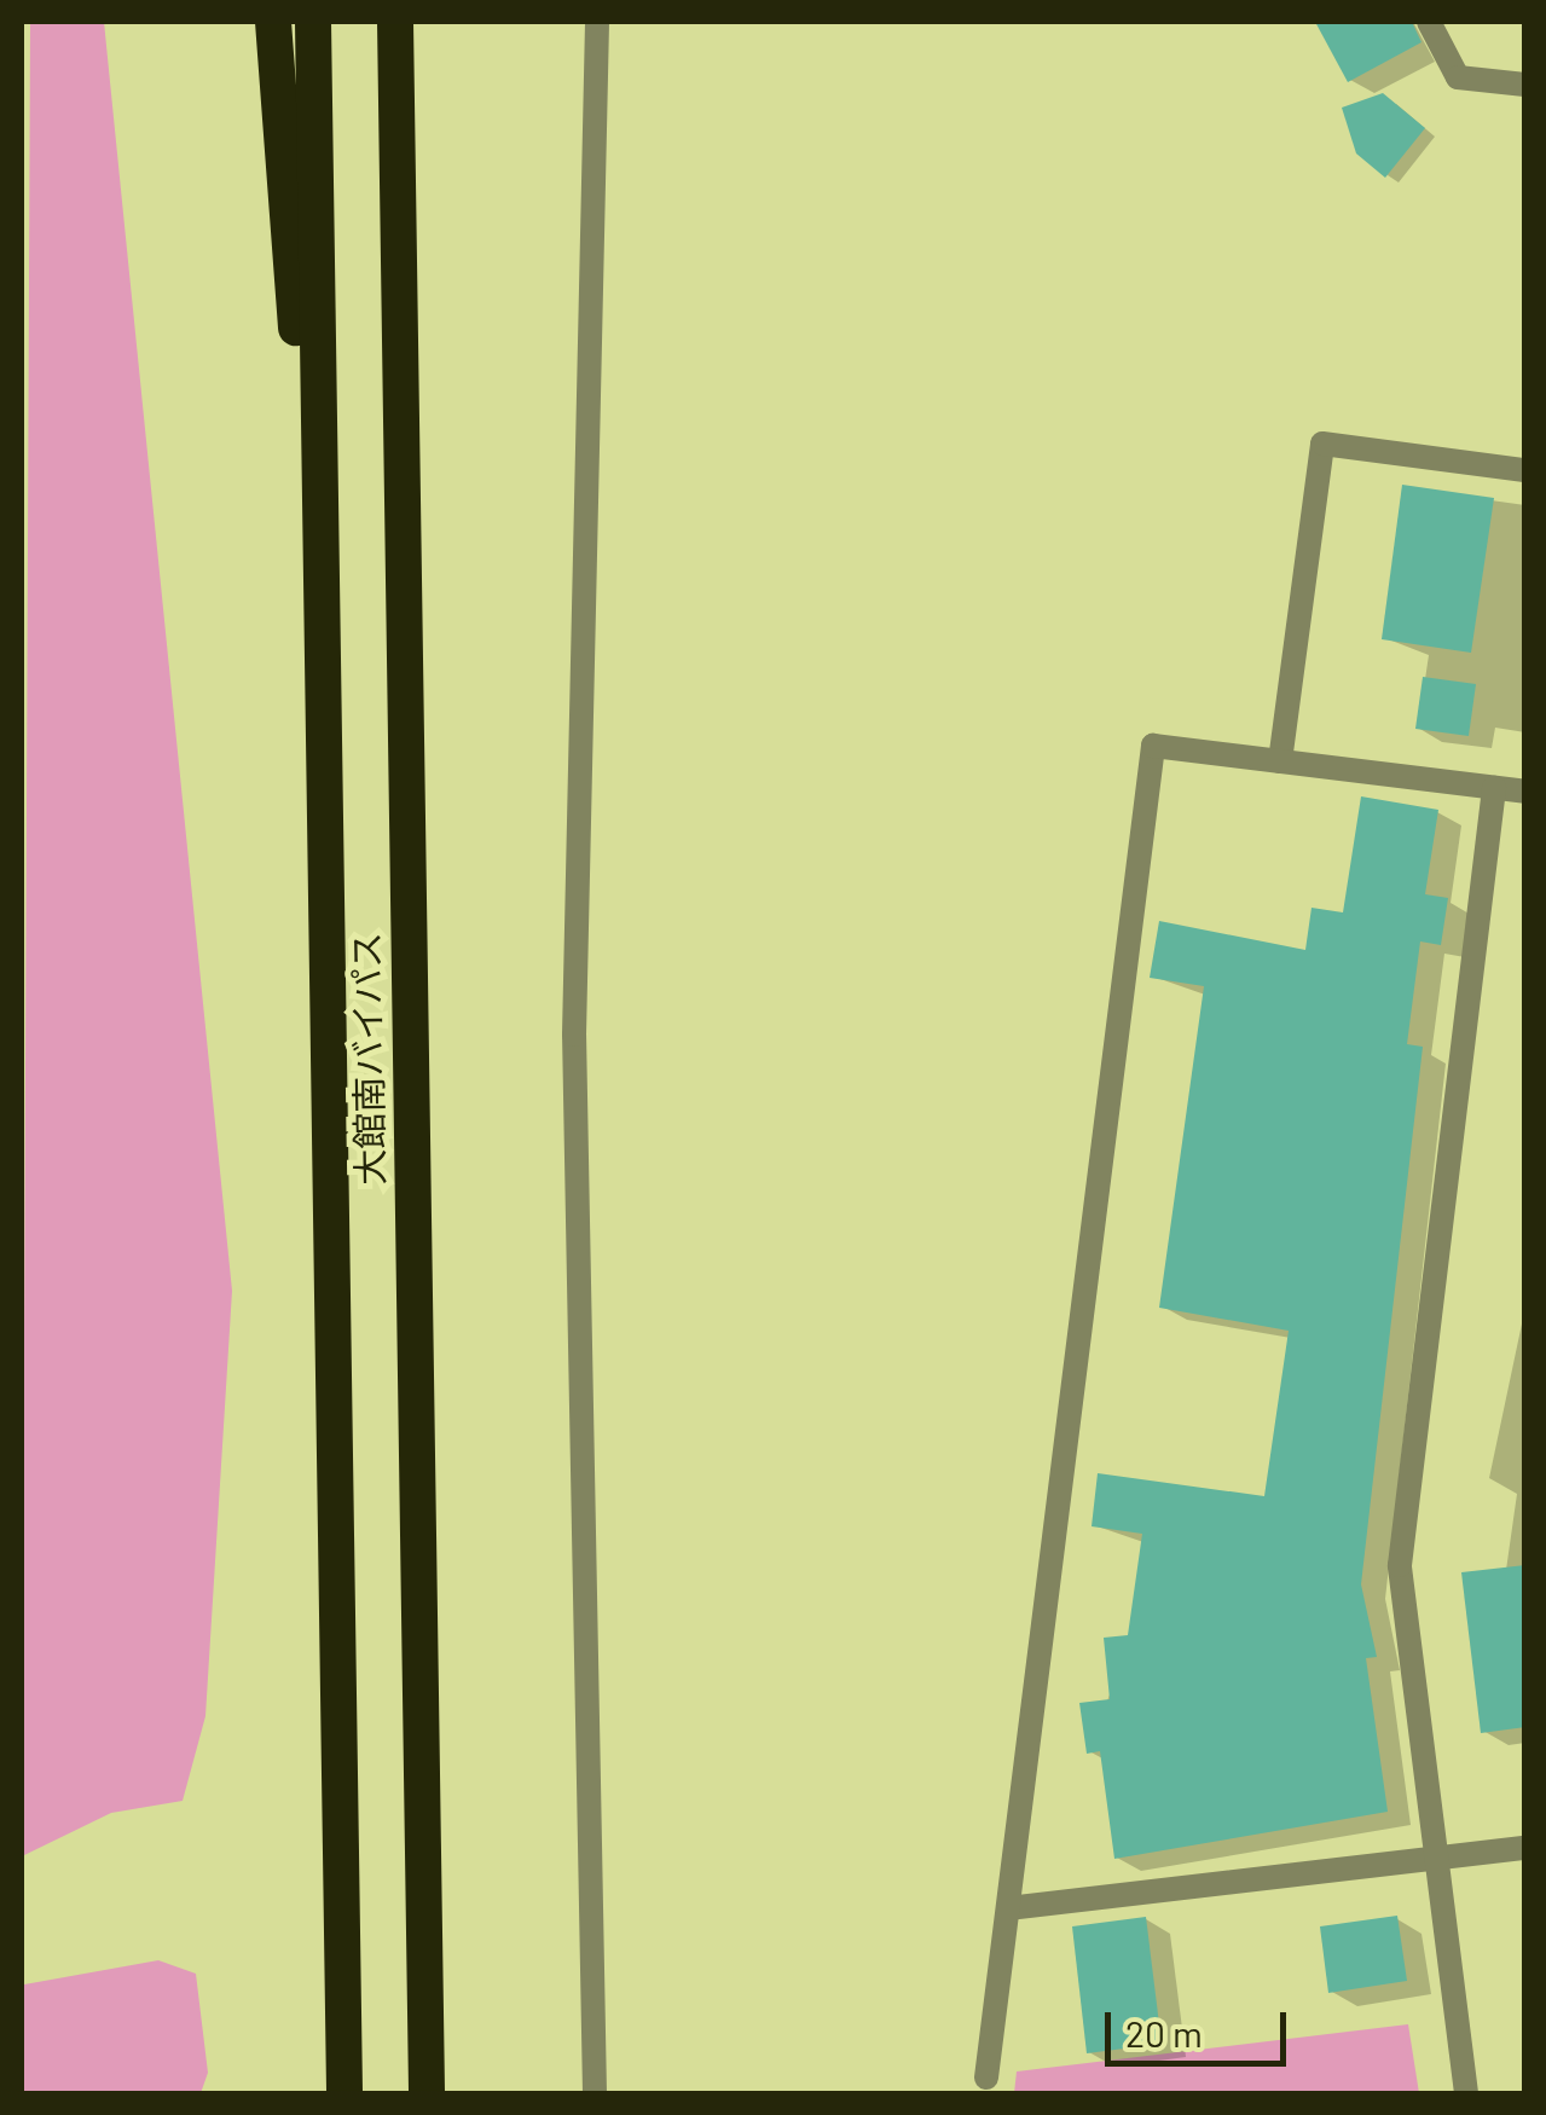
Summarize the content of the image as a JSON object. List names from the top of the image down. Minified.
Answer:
{"streets":{"highway":["大館南バイパス"]},"scale_bar":"20 m"}
